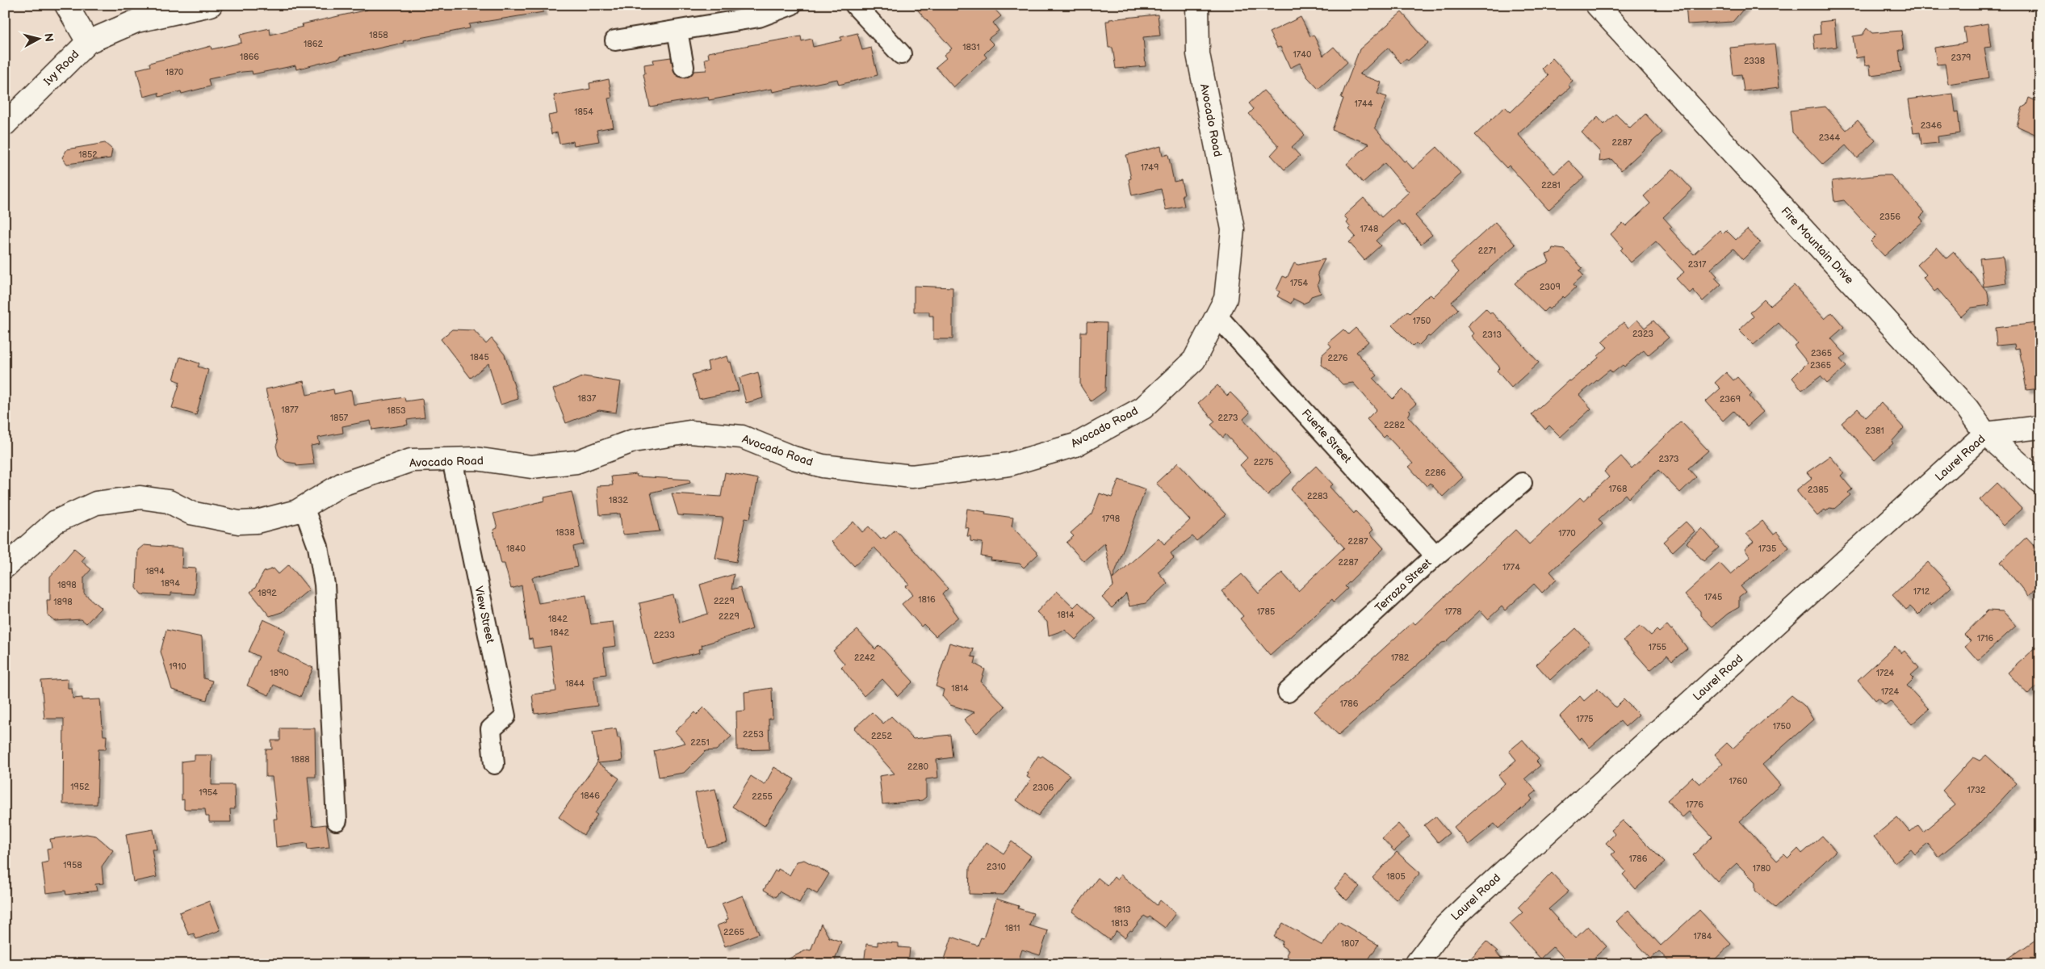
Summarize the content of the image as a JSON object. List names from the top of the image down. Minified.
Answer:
{"streets":{"street":["Ivy Road","Avocado Road","Fire Mountain Drive","Fuerte Street","Laurel Road","Terraza Street","View Street"]},"crossings":[["Avocado Road","Fuerte Street"],["Avocado Road","View Street"],["Fire Mountain Drive","Laurel Road"],["Fuerte Street","Terraza Street"]],"house_numbers":["1858","1862","1831","1740","1866","2379","2338","1870","1744","1854","2346","2344","2287","1852","1749","2281","2356","1748","2271","2317","1754","2309","1750","2323","2313","2365","1845","2276","2365","1837","2369","1877","1853","1857","2273","2282","2381","2373","2275","2286","1768","2385","2283","1832","1798","1838","1770","2287","1840","1735","2287","1774","1894","1894","1898","1712","1892","1745","1816","2229","1898","1785","1778","1814","2229","1842","1842","2233","1716","1755","2242","1782","1910","1890","1724","1844","1814","1724","1786","1775","1750","2253","2252","2251","1888","2280","1760","1952","2306","1732","1954","1846","2255","1776","1786","1958","2310","1780","1805","1813","1813","1811","2265","1784","1807"],"north":"right"}
